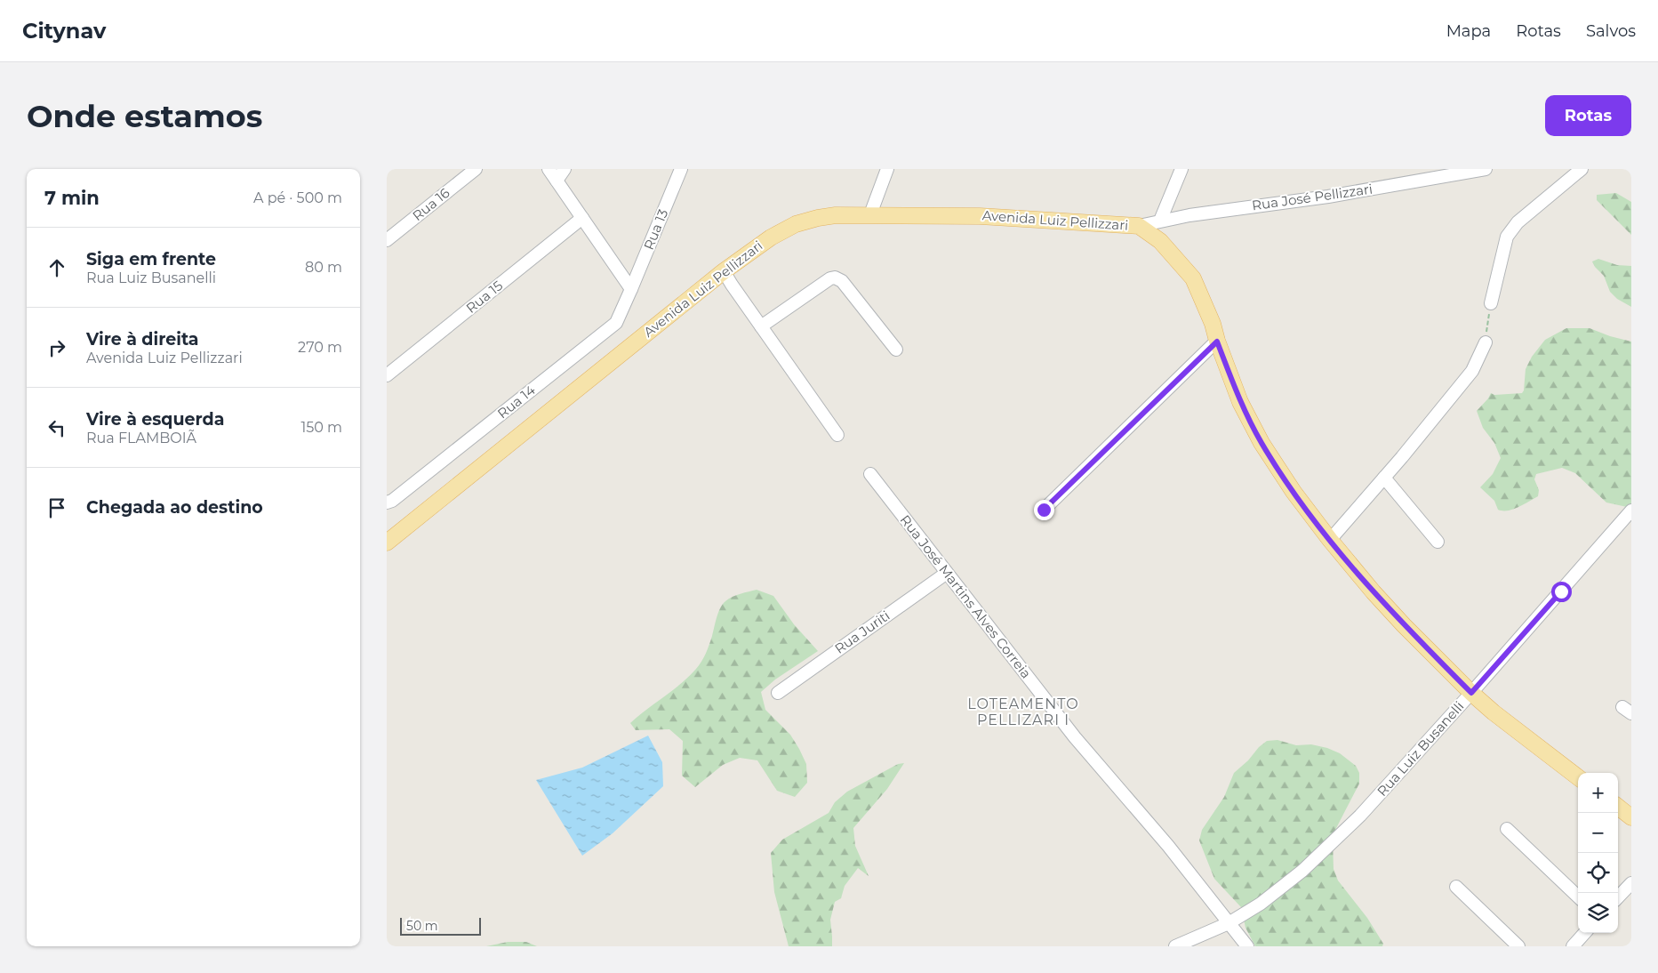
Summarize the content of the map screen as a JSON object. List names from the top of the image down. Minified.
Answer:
{"streets":{"main road":["Avenida Luiz Pellizzari"],"street":["Rua José Pellizzari","Rua 16","Rua 13","Rua 15","Rua 14","Rua José Martins Alves Correia","Rua Juriti","Rua Luiz Busanelli"]},"crossings":[["Rua José Pellizzari","Avenida Luiz Pellizzari"],["Avenida Luiz Pellizzari","Rua Luiz Busanelli"],["Rua 13","Rua 14"],["Rua José Martins Alves Correia","Rua Juriti"],["Rua José Martins Alves Correia","Rua Luiz Busanelli"]],"districts":["LOTEAMENTO PELLIZARI I"],"scale_bar":"50 m","page":{"header":"Citynav","nav":["Mapa","Rotas","Salvos"],"buttons":"Rotas","title":"Onde estamos","heading":["7 min","A pé · 500 m"],"list":[["Siga em frente","Rua Luiz Busanelli","80 m"],["Vire à direita","Avenida Luiz Pellizzari","270 m"],["Vire à esquerda","Rua FLAMBOIÃ","150 m"],"Chegada ao destino"],"map_buttons":["+","−"],"scale":"50 m"}}
